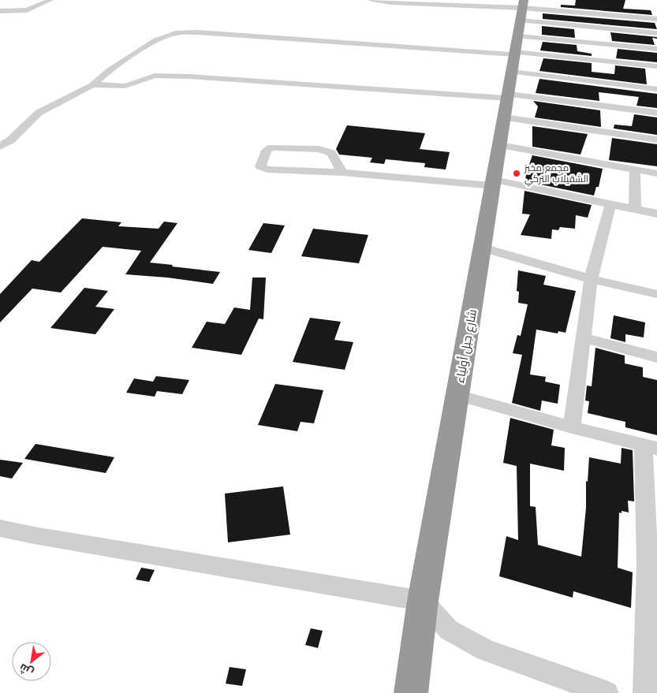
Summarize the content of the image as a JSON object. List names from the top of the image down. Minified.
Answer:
{"streets":{"highway":["شارع جبل أولياء"]},"places":["مجمع مخبز الشقيلاب التركي"],"north":"bottom left"}
